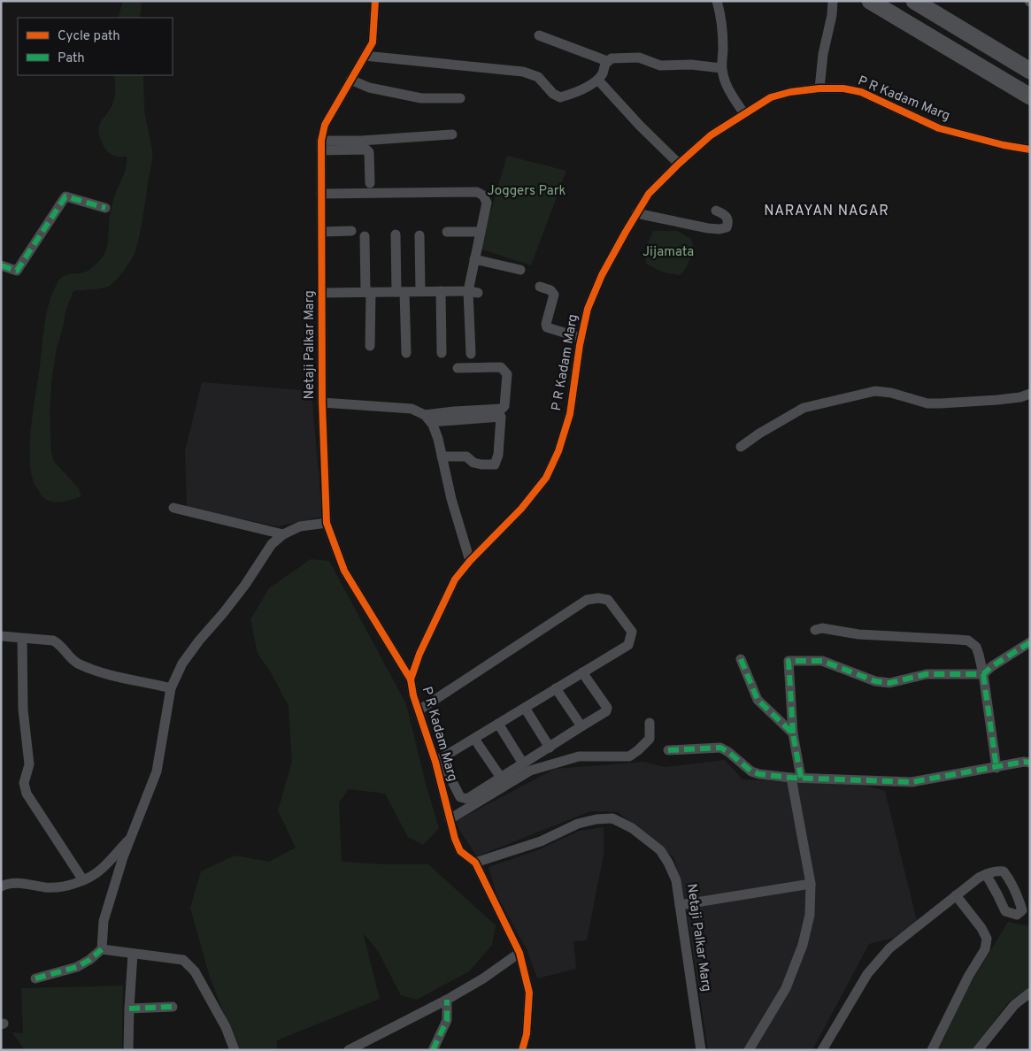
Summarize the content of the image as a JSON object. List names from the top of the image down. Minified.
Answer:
{"streets":{"street":["P R Kadam Marg","Netaji Palkar Marg"]},"crossings":[["P R Kadam Marg","Netaji Palkar Marg"]],"districts":["NARAYAN NAGAR"],"parks":["Joggers Park","Jijamata"],"legend":["Cycle path","Path"]}
